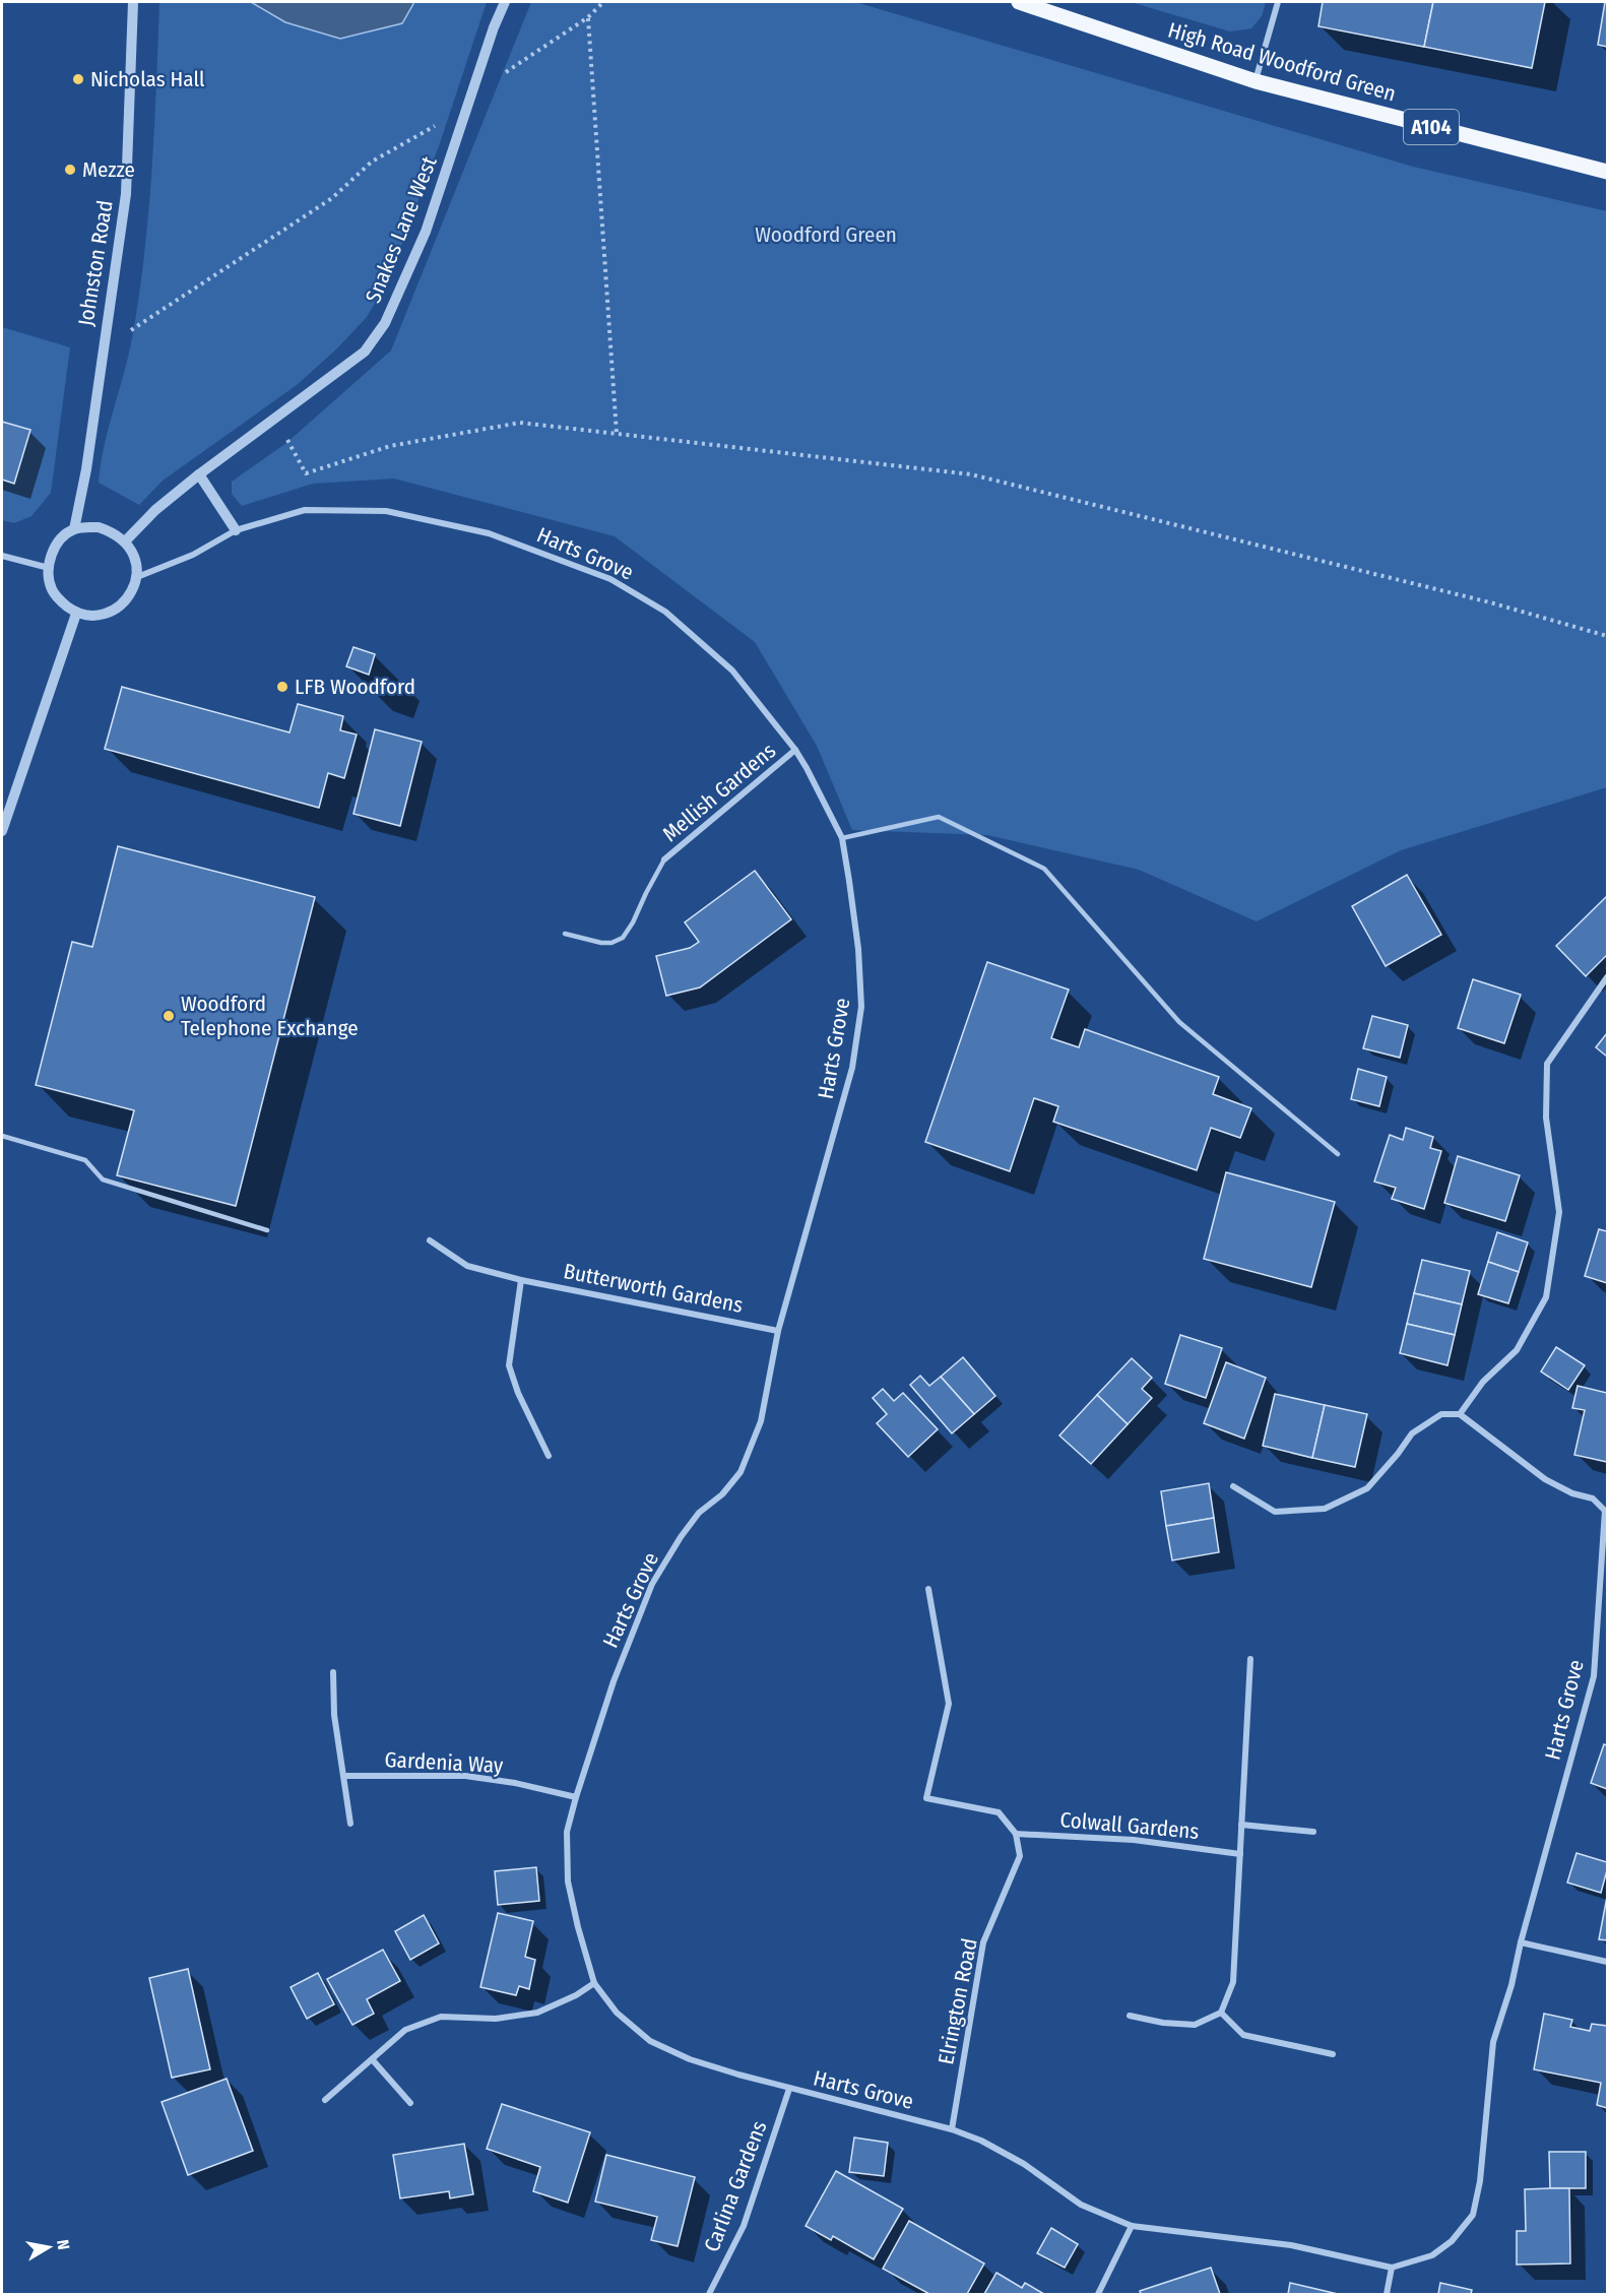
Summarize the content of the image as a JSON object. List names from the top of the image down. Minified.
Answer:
{"streets":{"main road":["High Road Woodford Green","A104"],"street":["Snakes Lane West","Johnston Road","Harts Grove","Mellish Gardens","Butterworth Gardens","Gardenia Way","Colwall Gardens","Elrington Road","Carlina Gardens"]},"crossings":[["Snakes Lane West","Johnston Road"],["Snakes Lane West","Harts Grove"],["Johnston Road","Harts Grove"],["Harts Grove","Mellish Gardens"],["Harts Grove","Butterworth Gardens"],["Harts Grove","Gardenia Way"],["Harts Grove","Elrington Road"],["Harts Grove","Carlina Gardens"],["Colwall Gardens","Elrington Road"]],"parks":["Woodford Green"],"places":["Nicholas Hall","Mezze","LFB Woodford","Woodford Telephone Exchange"],"north":"right"}
